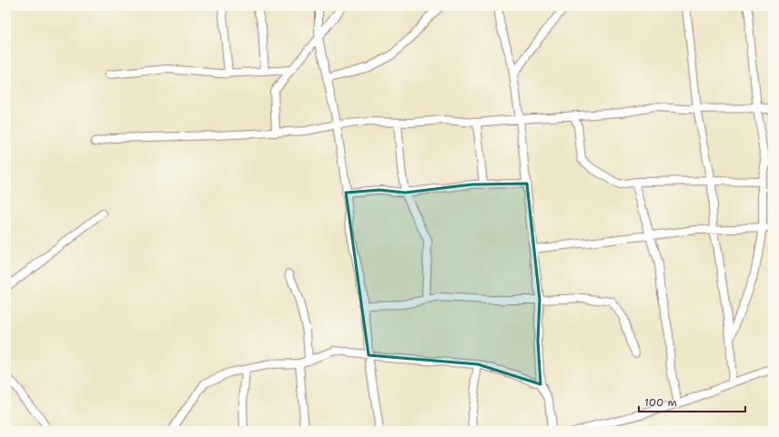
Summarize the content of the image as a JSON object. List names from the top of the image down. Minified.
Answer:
{"scale_bar":"100 m"}
